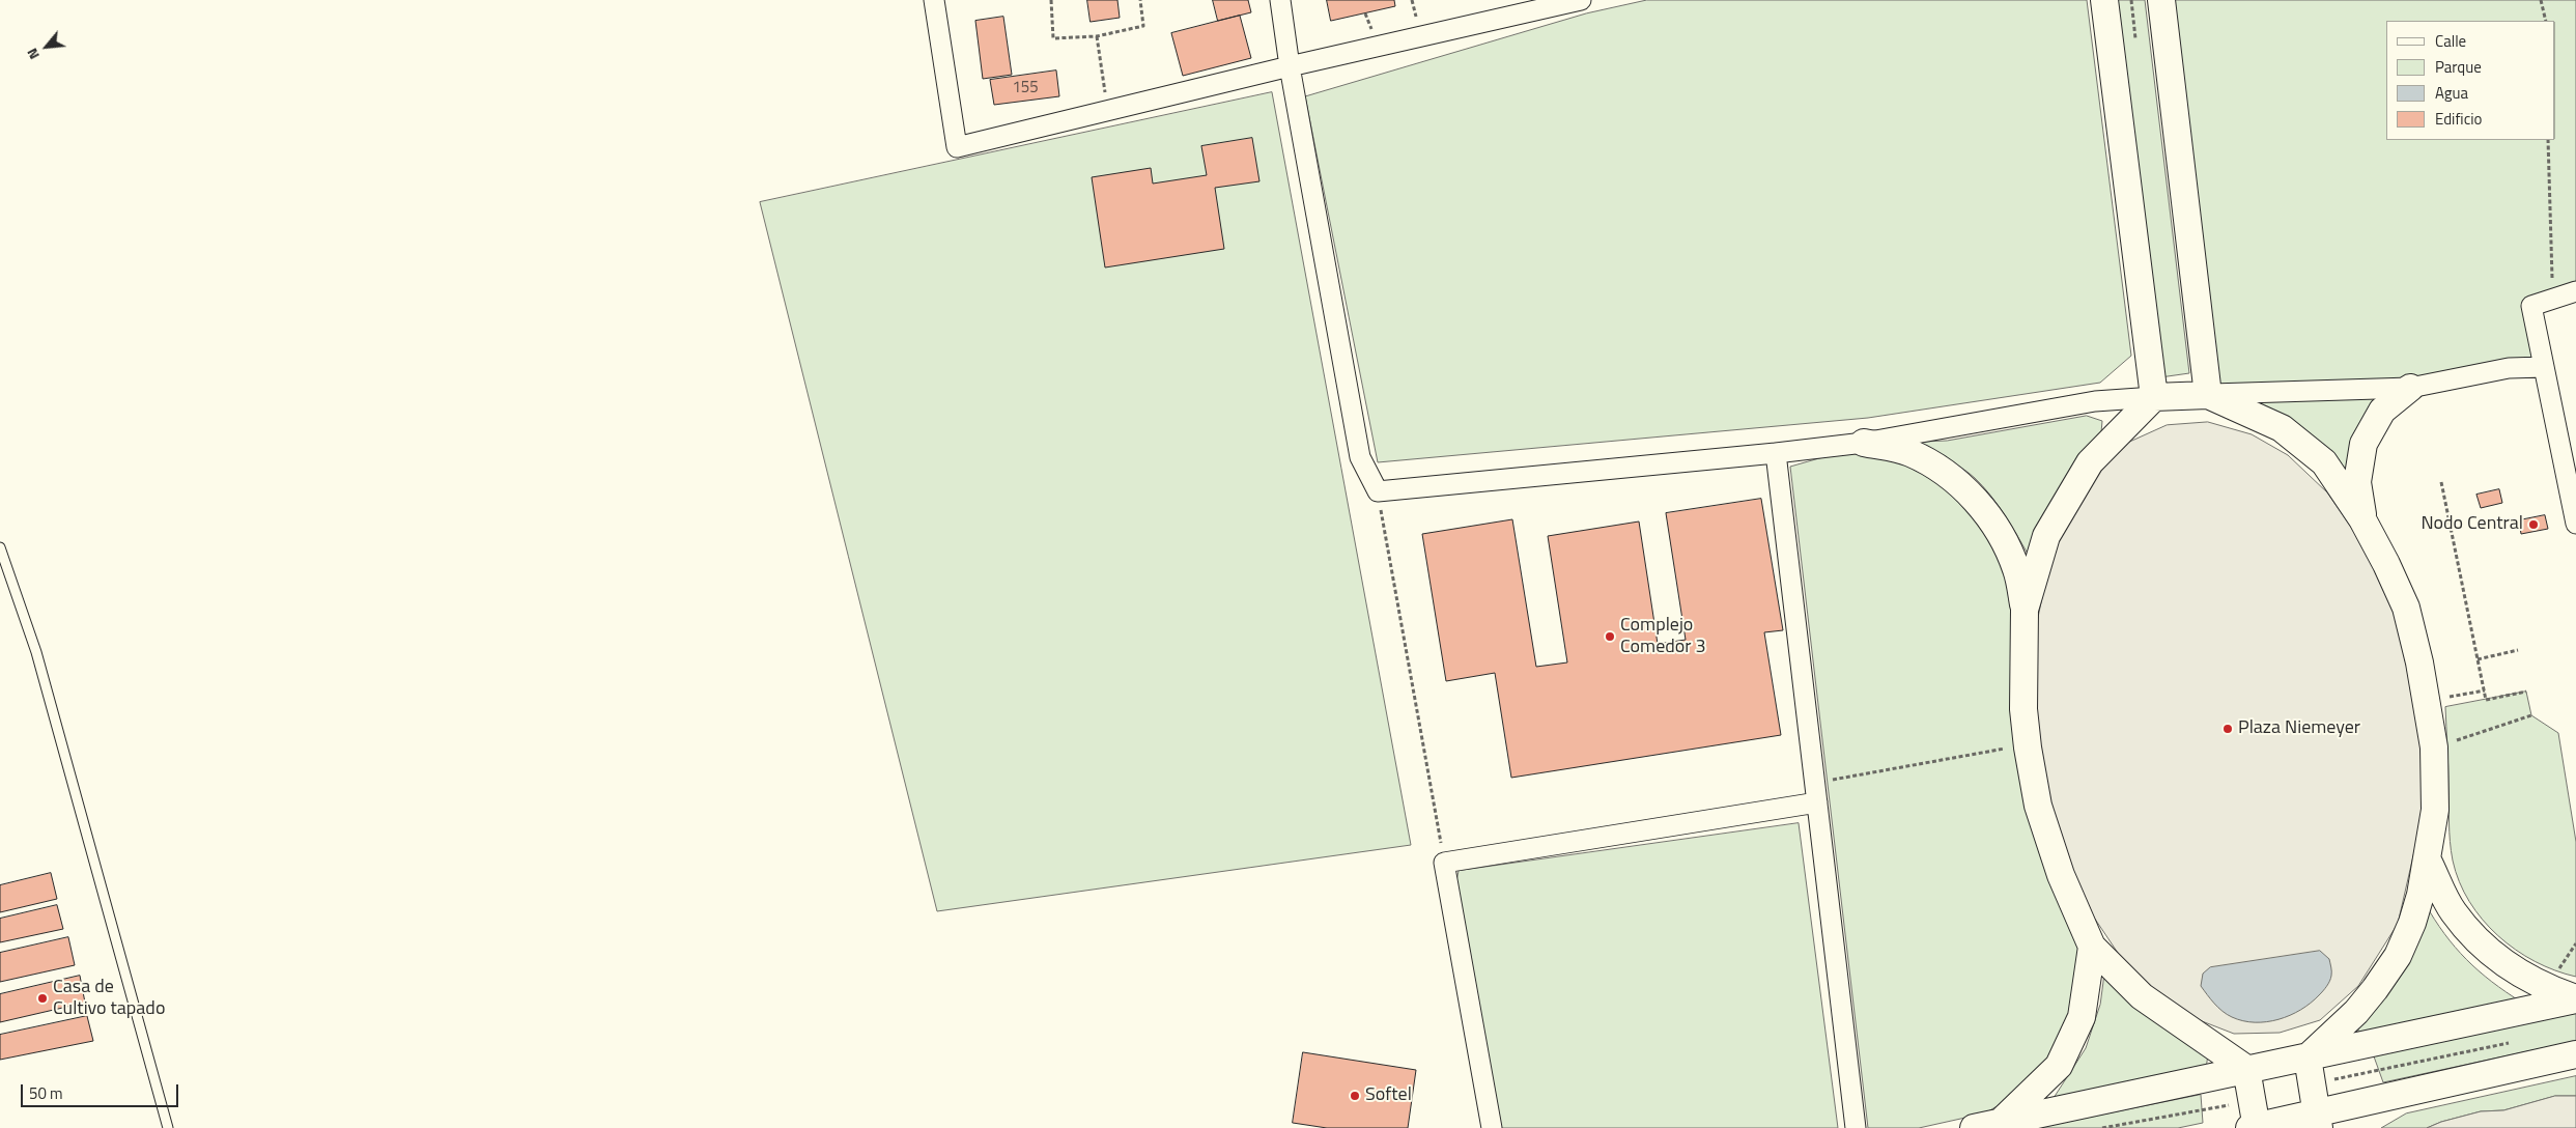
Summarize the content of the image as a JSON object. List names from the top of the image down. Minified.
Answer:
{"places":["Nodo Central","Complejo Comedor 3","Plaza Niemeyer","Casa de Cultivo tapado","Softel"],"house_numbers":["155"],"legend":["Calle","Parque","Agua","Edificio"],"scale_bar":"50 m","north":"bottom left"}
